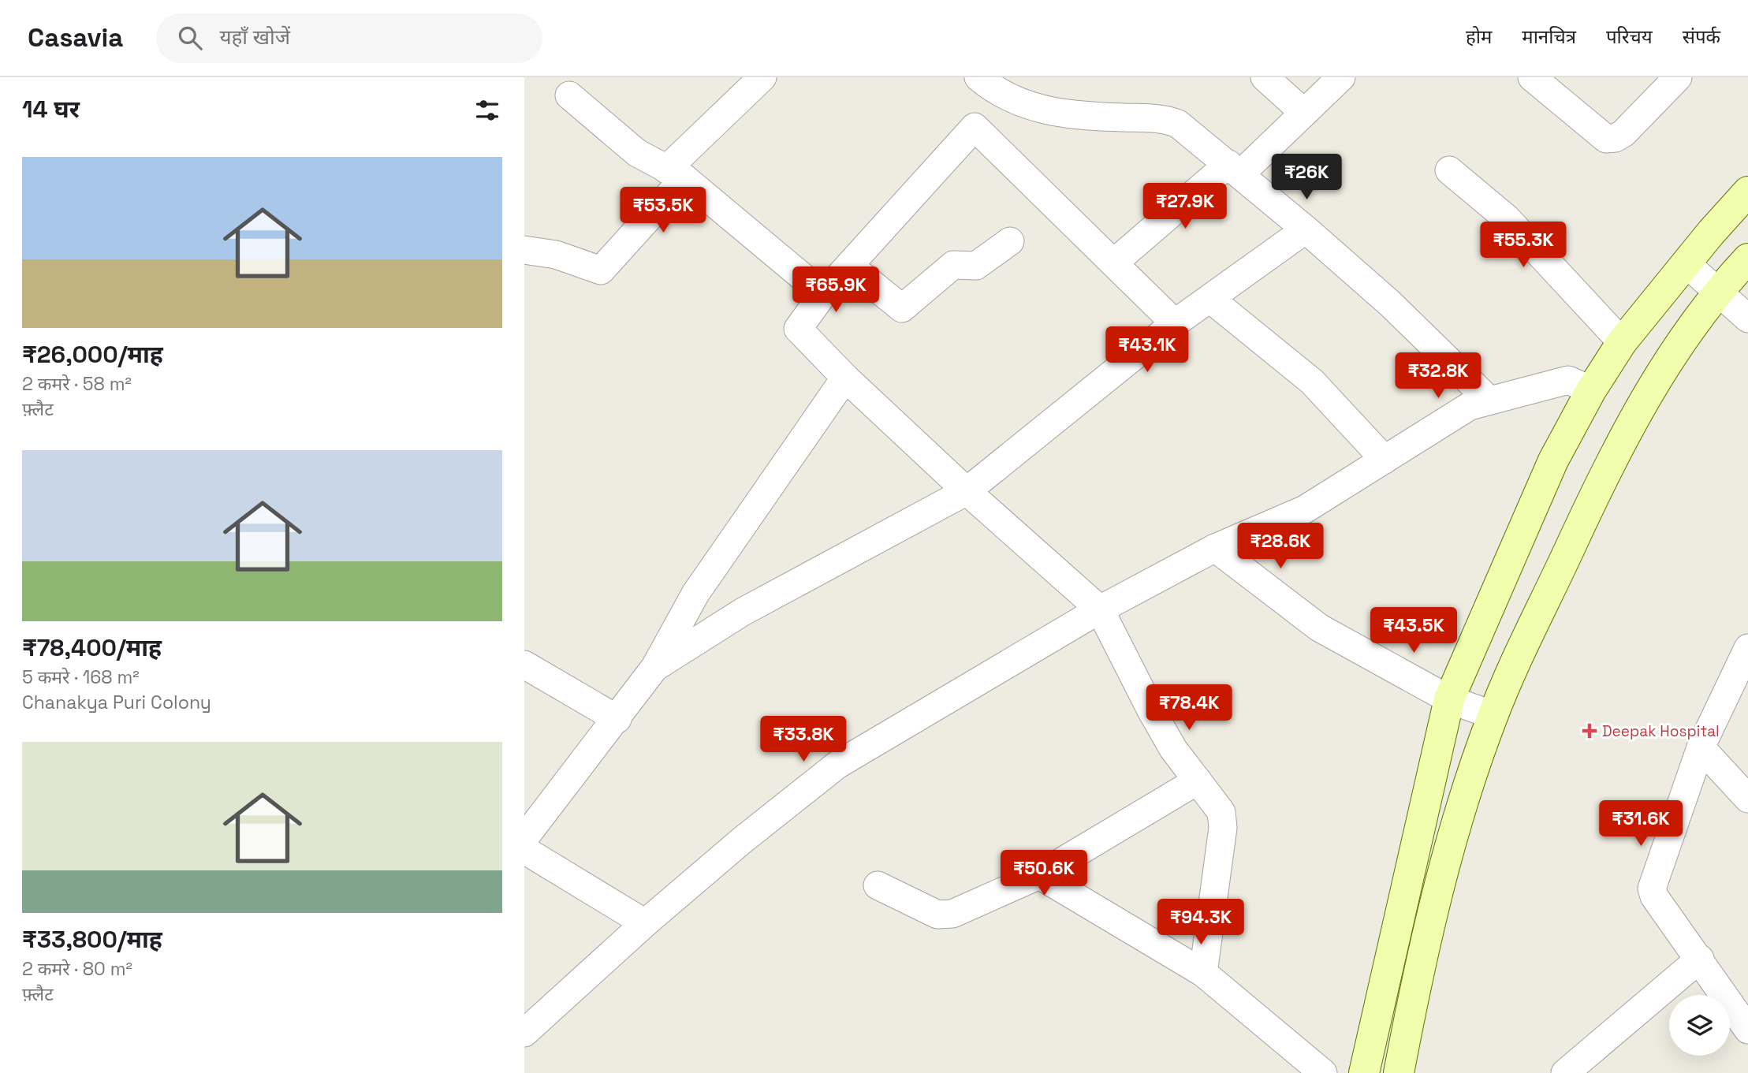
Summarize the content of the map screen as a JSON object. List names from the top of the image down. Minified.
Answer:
{"places":{"health":["Deepak Hospital"]},"page":{"header":"Casavia","search":"यहाँ खोजें","nav":["होम","मानचित्र","परिचय","संपर्क"],"heading":"14 घर","list":[{"name":"₹26,000/माह","note":"2 कमरे · 58 m² · फ़्लैट"},{"name":"₹78,400/माह","note":"5 कमरे · 168 m² · Chanakya Puri Colony"},{"name":"₹33,800/माह","note":"2 कमरे · 80 m² · फ़्लैट"}],"price":["₹26K","₹27.9K","₹53.5K","₹55.3K","₹65.9K","₹43.1K","₹32.8K","₹28.6K","₹43.5K","₹78.4K","₹33.8K","₹31.6K","₹50.6K","₹94.3K"]}}
